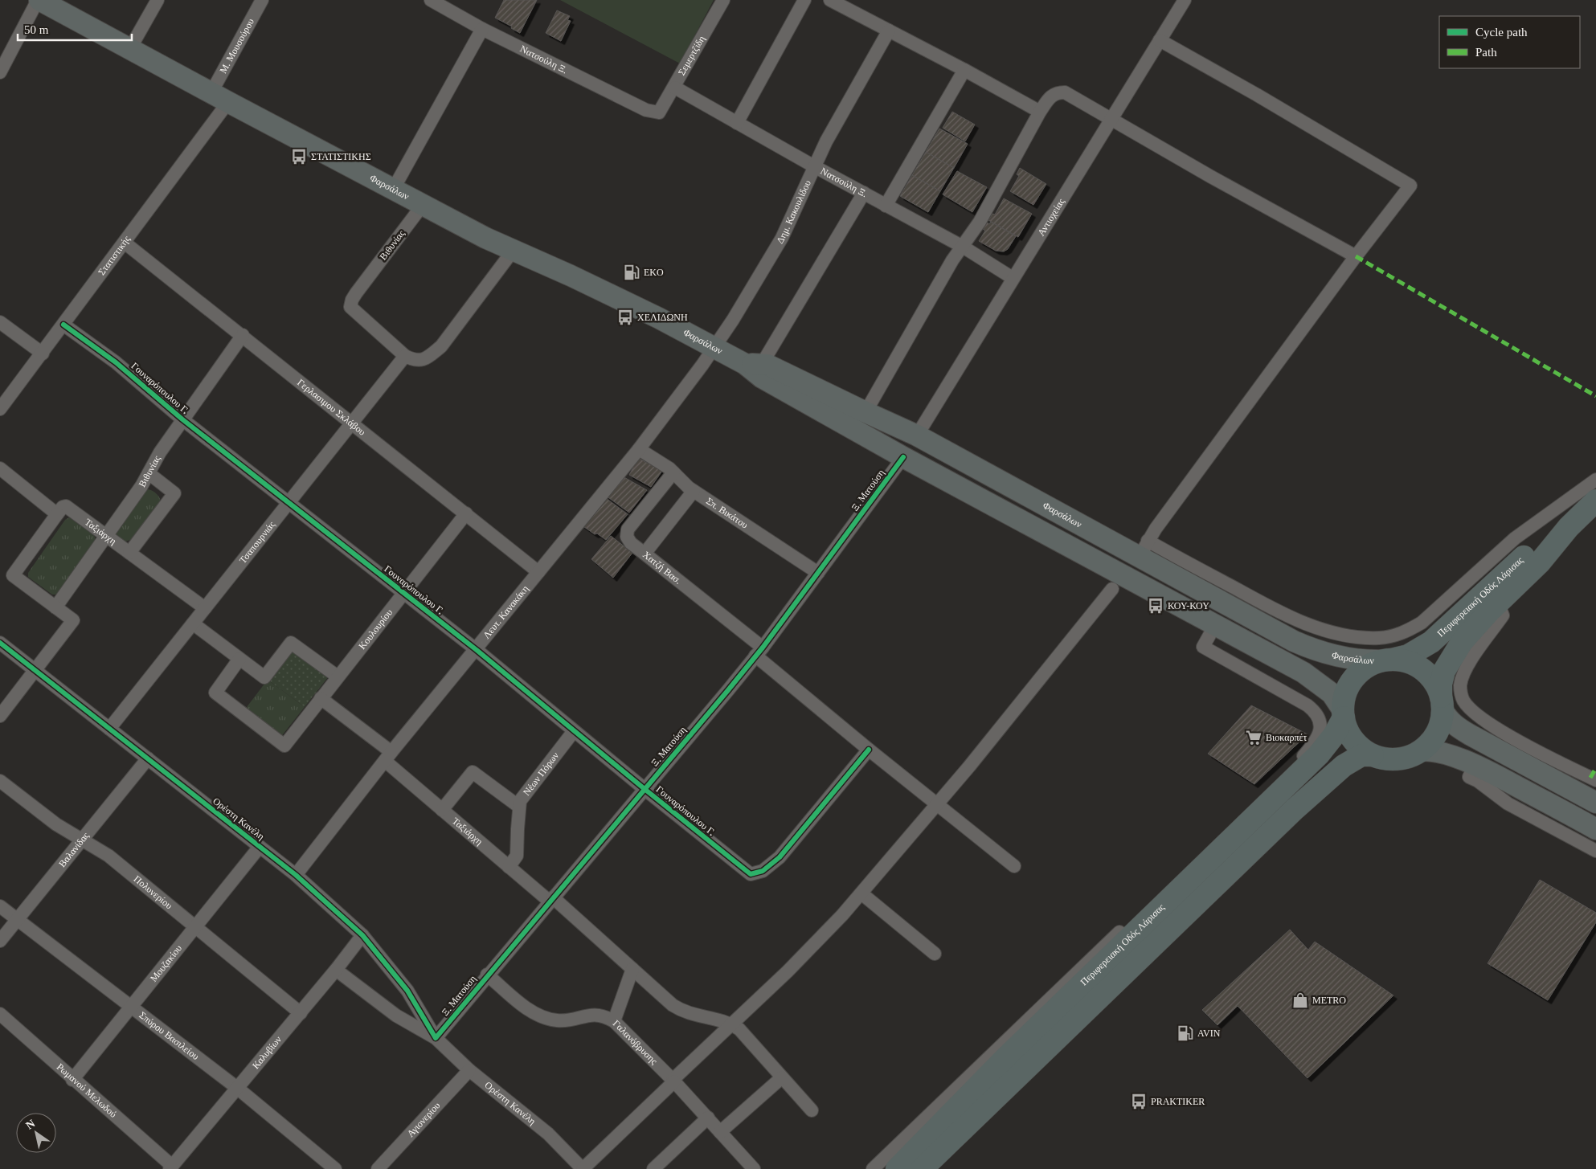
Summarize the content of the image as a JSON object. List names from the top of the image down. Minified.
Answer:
{"streets":{"highway":["Περιφερειακή Οδός Λάρισας"],"main road":["Φαρσάλων"],"street":["Μ. Μουσούρου","Σεμερτζίδη","Νατσούλη Ξ.","Δημ. Κακουλίδου","Αντιοχείας","Βιθυνίας","Στατιστικής","Γουναρόπουλου Γ.","Γερλασιμου Σκλάβου","Ξ. Ματούση","Σπ. Βικάτου","Ταξιάρχη","Τσαπουρνιάς","Χατζή Βασ.","Λευτ. Κανακάκη","Κουλουρίου","Νέων Πόρων","Ορέστη Κανέλη","Βαλανίδας","Πολυνερίου","Μουζακίου","Σπύρου Βασιλείου","Γαλανόβρυσης","Καλυβίων","Ρωμανού Μελωδού","Αγιονερίου"]},"crossings":[["Μ. Μουσούρου","Φαρσάλων"],["Μ. Μουσούρου","Στατιστικής"],["Σεμερτζίδη","Νατσούλη Ξ."],["Νατσούλη Ξ.","Δημ. Κακουλίδου"],["Νατσούλη Ξ.","Αντιοχείας"],["Φαρσάλων","Δημ. Κακουλίδου"],["Φαρσάλων","Αντιοχείας"],["Φαρσάλων","Βιθυνίας"],["Φαρσάλων","Στατιστικής"],["Φαρσάλων","Ξ. Ματούση"],["Φαρσάλων","Περιφερειακή Οδός Λάρισας"],["Φαρσάλων","Λευτ. Κανακάκη"],["Δημ. Κακουλίδου","Λευτ. Κανακάκη"],["Βιθυνίας","Γουναρόπουλου Γ."],["Βιθυνίας","Γερλασιμου Σκλάβου"],["Βιθυνίας","Ταξιάρχη"],["Βιθυνίας","Τσαπουρνιάς"],["Στατιστικής","Γουναρόπουλου Γ."],["Στατιστικής","Γερλασιμου Σκλάβου"],["Γουναρόπουλου Γ.","Ξ. Ματούση"],["Γουναρόπουλου Γ.","Τσαπουρνιάς"],["Γουναρόπουλου Γ.","Χατζή Βασ."],["Γουναρόπουλου Γ.","Λευτ. Κανακάκη"],["Γουναρόπουλου Γ.","Κουλουρίου"],["Γουναρόπουλου Γ.","Νέων Πόρων"],["Γερλασιμου Σκλάβου","Τσαπουρνιάς"],["Γερλασιμου Σκλάβου","Λευτ. Κανακάκη"],["Γερλασιμου Σκλάβου","Κουλουρίου"],["Ξ. Ματούση","Σπ. Βικάτου"],["Ξ. Ματούση","Ταξιάρχη"],["Ξ. Ματούση","Χατζή Βασ."],["Ξ. Ματούση","Ορέστη Κανέλη"],["Ξ. Ματούση","Γαλανόβρυσης"],["Σπ. Βικάτου","Χατζή Βασ."],["Σπ. Βικάτου","Λευτ. Κανακάκη"],["Ταξιάρχη","Τσαπουρνιάς"],["Ταξιάρχη","Λευτ. Κανακάκη"],["Ταξιάρχη","Κουλουρίου"],["Ταξιάρχη","Νέων Πόρων"],["Τσαπουρνιάς","Ορέστη Κανέλη"],["Λευτ. Κανακάκη","Ορέστη Κανέλη"],["Ορέστη Κανέλη","Βαλανίδας"],["Ορέστη Κανέλη","Μουζακίου"],["Ορέστη Κανέλη","Καλυβίων"],["Ορέστη Κανέλη","Αγιονερίου"],["Βαλανίδας","Πολυνερίου"],["Βαλανίδας","Σπύρου Βασιλείου"],["Πολυνερίου","Μουζακίου"],["Πολυνερίου","Καλυβίων"],["Μουζακίου","Σπύρου Βασιλείου"],["Μουζακίου","Ρωμανού Μελωδού"],["Σπύρου Βασιλείου","Καλυβίων"],["Καλυβίων","Ρωμανού Μελωδού"]],"places":{"bus stop":["ΣΤΑΤΙΣΤΙΚΗΣ","ΧΕΛΙΔΩΝΗ","ΚΟΥ-ΚΟΥ","PRAKTIKER"],"fuel station":["EKO","AVIN"],"supermarket":["Βιοκαρπέτ"],"shop":["METRO"]},"legend":["Cycle path","Path"],"scale_bar":"50 m","north":"top left"}
